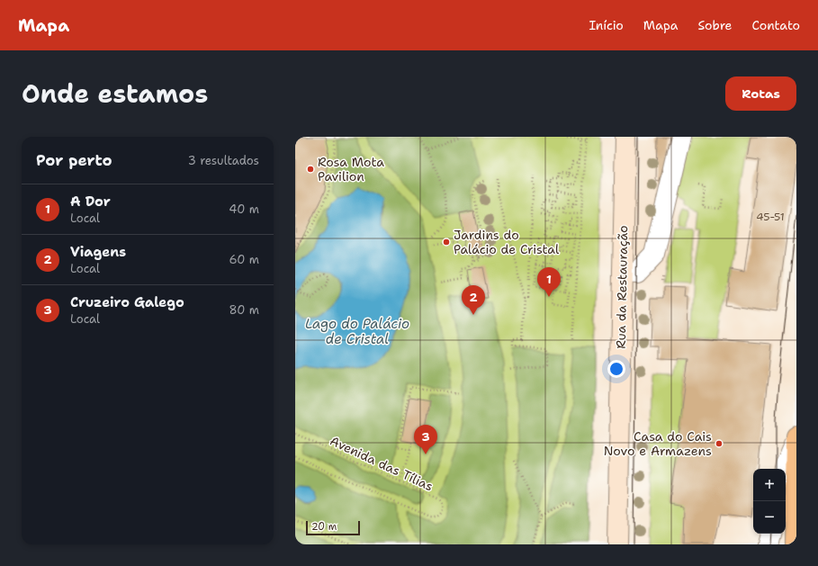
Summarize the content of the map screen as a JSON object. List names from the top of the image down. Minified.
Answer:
{"streets":{"main road":["Rua da Restauração"],"path":["Avenida das Tílias"]},"water":["Lago do Palácio de Cristal"],"places":["Rosa Mota Pavilion","Jardins do Palácio de Cristal","Casa do Cais Novo e Armazens"],"house_numbers":["45-51"],"scale_bar":"20 m","page":{"header":"Mapa","nav":["Início","Mapa","Sobre","Contato"],"title":"Onde estamos","buttons":"Rotas","heading":["Por perto","3 resultados"],"list":[{"mark":"1","name":"A Dor","note":"Local","value":"40 m"},{"mark":"2","name":"Viagens","note":"Local","value":"60 m"},{"mark":"3","name":"Cruzeiro Galego","note":"Local","value":"80 m"}],"pins":["1","2","3"],"map_buttons":["+","−"],"scale":"20 m"}}
